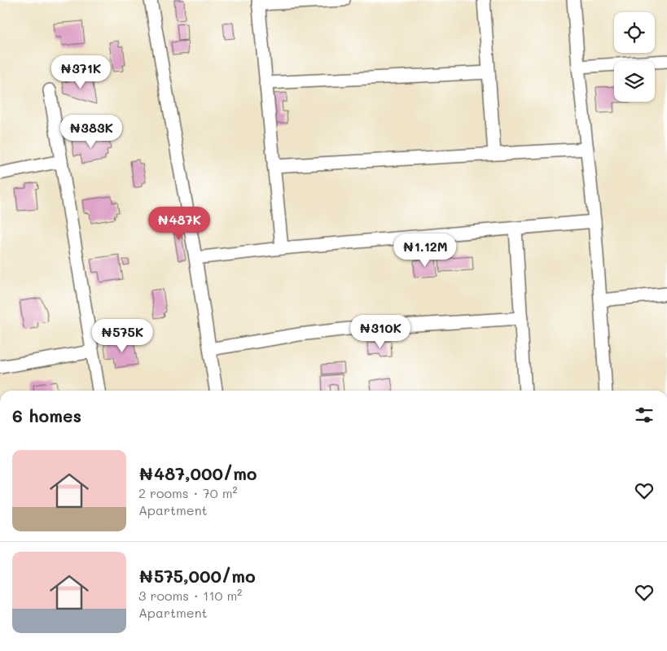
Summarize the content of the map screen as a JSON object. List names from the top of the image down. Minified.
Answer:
{"page":{"price":["₦371K","₦383K","₦487K","₦1.12M","₦310K","₦575K"],"heading":"6 homes","list":[{"name":"₦487,000/mo","note":"2 rooms · 70 m² · Apartment"},{"name":"₦575,000/mo","note":"3 rooms · 110 m² · Apartment"}]}}
